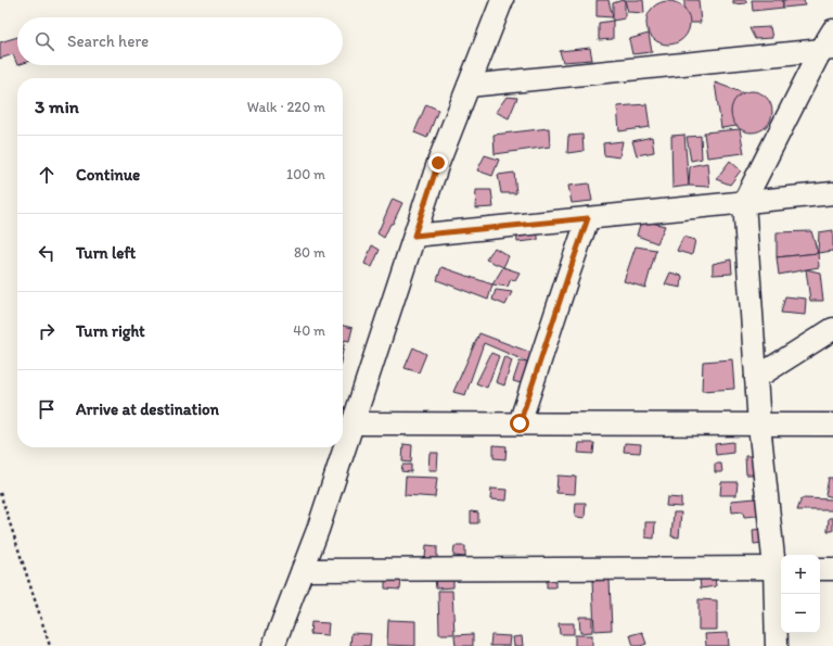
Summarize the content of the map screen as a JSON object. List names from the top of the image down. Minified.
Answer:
{"page":{"search":"Search here","heading":["3 min","Walk · 220 m"],"list":[["Continue","100 m"],["Turn left","80 m"],["Turn right","40 m"],"Arrive at destination"],"map_buttons":["+","−"]}}
